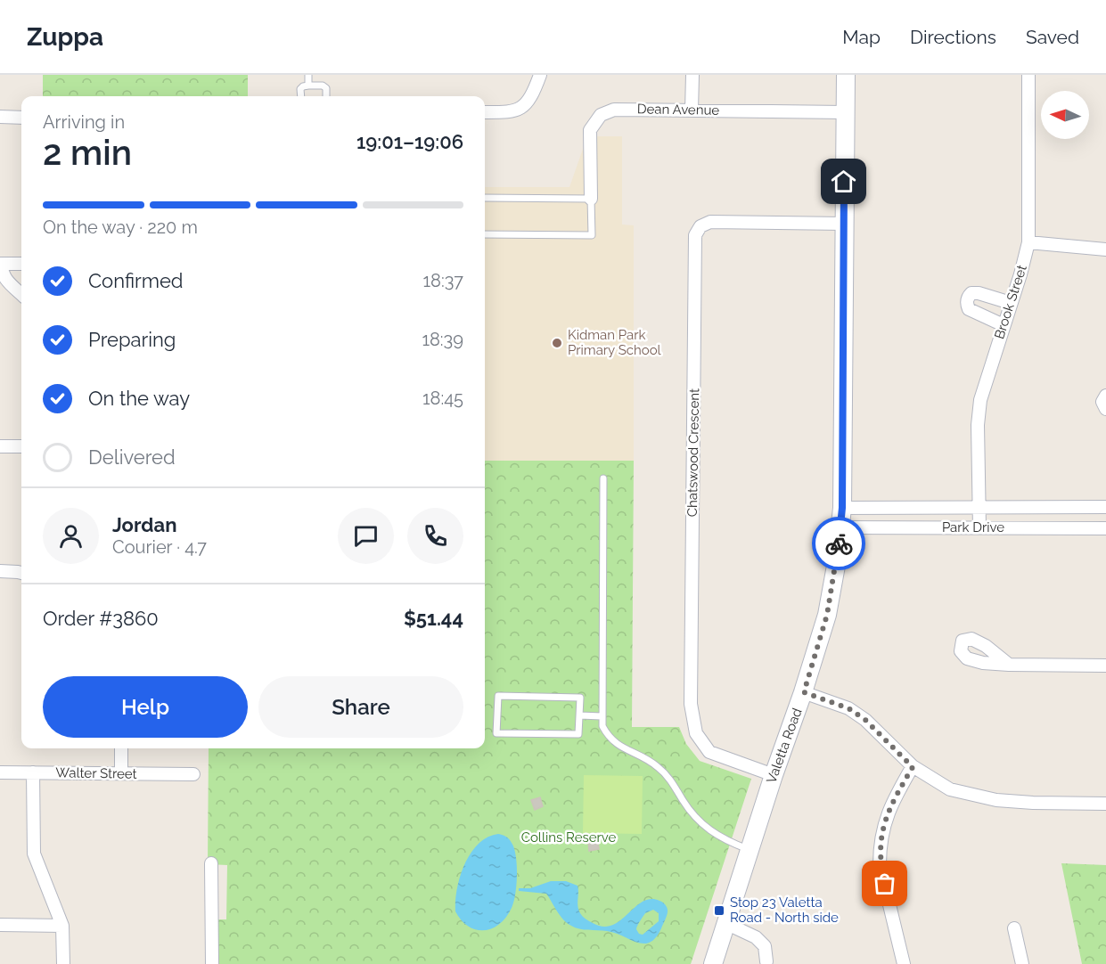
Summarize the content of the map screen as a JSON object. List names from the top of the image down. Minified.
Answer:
{"streets":{"street":["Dean Avenue","Brook Street","Chatswood Crescent","Park Drive","Valetta Road","Walter Street"]},"crossings":[["Dean Avenue","Valetta Road"],["Brook Street","Park Drive"],["Chatswood Crescent","Valetta Road"],["Park Drive","Valetta Road"]],"parks":["Collins Reserve"],"places":{"other":["Kidman Park Primary School"],"transit":["Stop 23 Valetta Road - North side"]},"north":"left","page":{"header":"Zuppa","nav":["Map","Directions","Saved"],"heading":["2 min","Arriving in","19:01–19:06"],"panel":["Jordan","Courier · 4.7","Order #3860","$51.44"],"bar":"On the way · 220 m","list":[["Confirmed","18:37"],["Preparing","18:39"],["On the way","18:45"],"Delivered"],"buttons":["Help","Share"]}}
